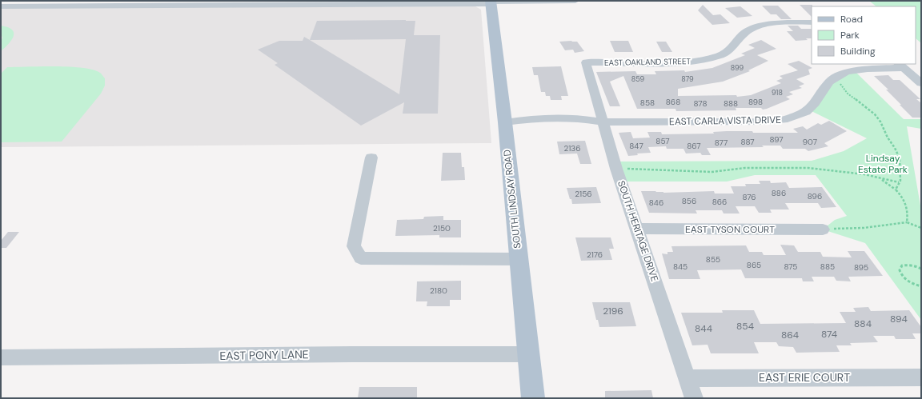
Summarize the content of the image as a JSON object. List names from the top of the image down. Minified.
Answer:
{"streets":{"main road":["SOUTH LINDSAY ROAD"],"street":["EAST OAKLAND STREET","EAST CARLA VISTA DRIVE","EAST TYSON COURT","SOUTH HERITAGE DRIVE","EAST PONY LANE","EAST ERIE COURT"]},"crossings":[["EAST OAKLAND STREET","SOUTH HERITAGE DRIVE"],["EAST CARLA VISTA DRIVE","SOUTH LINDSAY ROAD"],["EAST CARLA VISTA DRIVE","SOUTH HERITAGE DRIVE"],["SOUTH LINDSAY ROAD","EAST PONY LANE"],["EAST TYSON COURT","SOUTH HERITAGE DRIVE"],["SOUTH HERITAGE DRIVE","EAST ERIE COURT"]],"parks":["Lindsay Estate Park"],"house_numbers":["899","859","879","918","868","898","858","878","888","897","857","887","907","877","847","867","2136","886","2156","896","876","856","866","846","2150","2176","855","865","845","875","885","895","2180","2196","894","884","854","844","874","864"],"legend":["Road","Park","Building"]}
